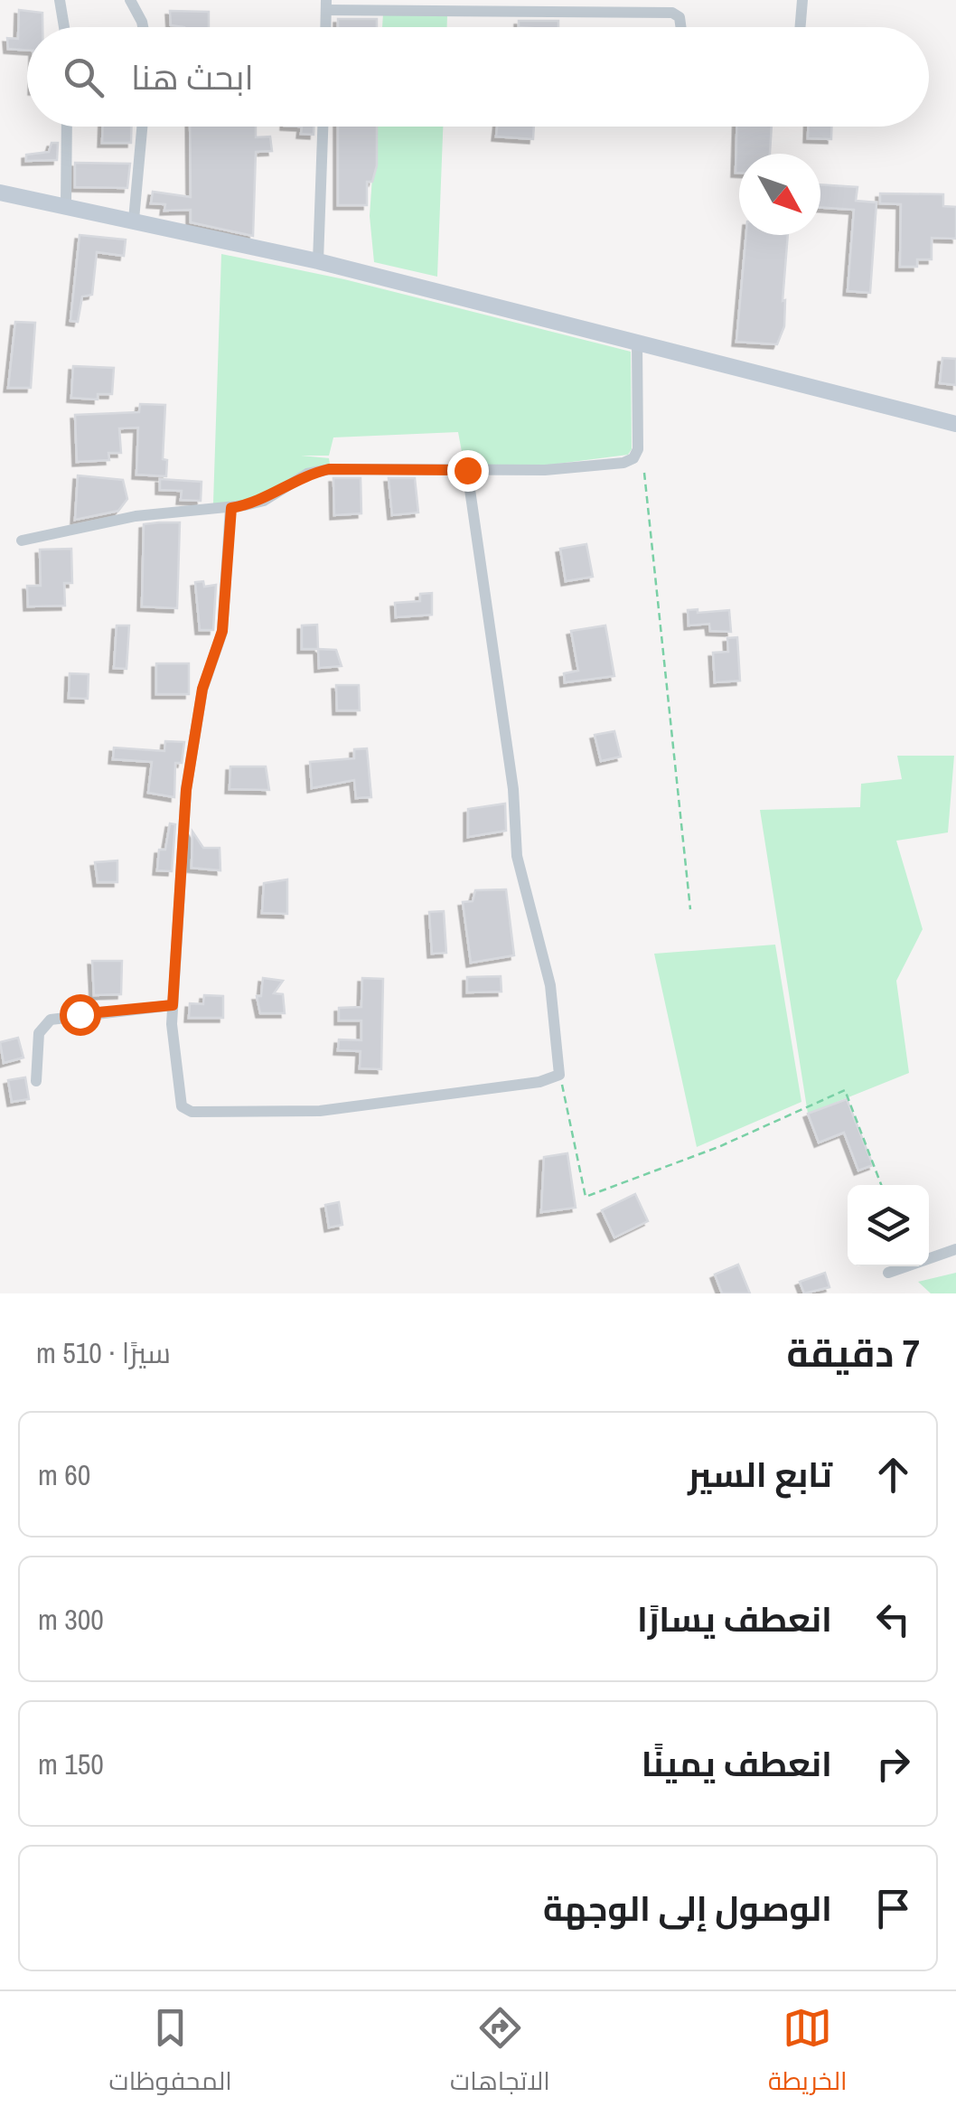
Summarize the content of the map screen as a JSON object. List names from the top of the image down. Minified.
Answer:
{"north":"bottom right","page":{"search":"ابحث هنا","heading":["7 دقيقة","سيرًا · 510 m"],"list":[["تابع السير","60 m"],["انعطف يسارًا","300 m"],["انعطف يمينًا","150 m"],"الوصول إلى الوجهة"],"nav":["الخريطة","الاتجاهات","المحفوظات"]}}
